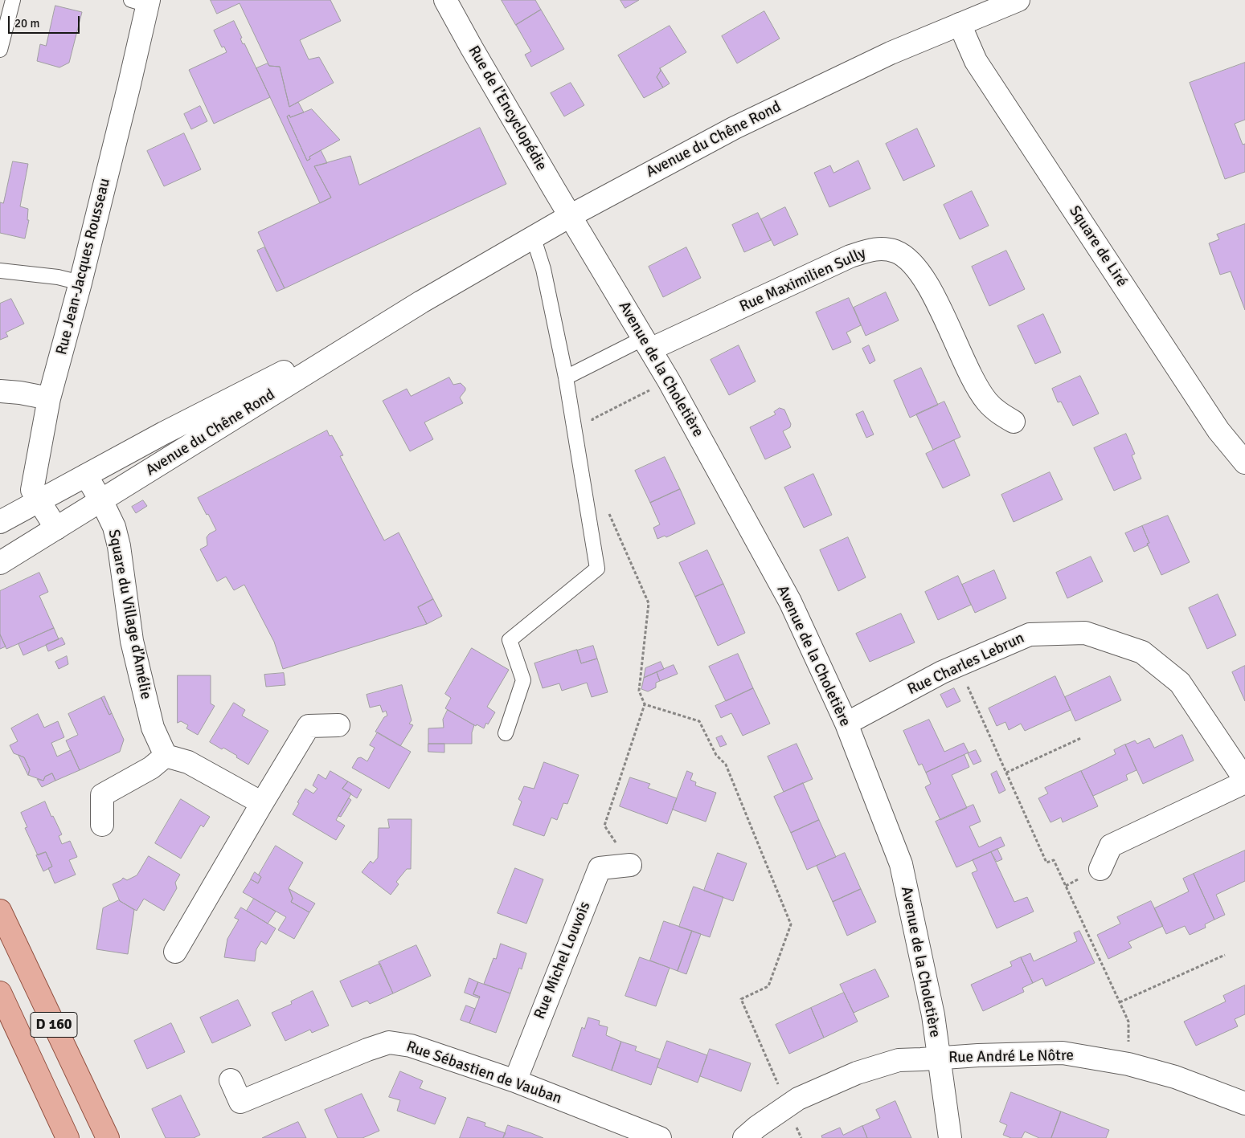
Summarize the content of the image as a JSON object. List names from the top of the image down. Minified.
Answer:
{"streets":{"main road":["D 160"],"street":["Rue de l’Encyclopédie","Avenue du Chêne Rond","Square de Liré","Rue Jean-Jacques Rousseau","Rue Maximilien Sully","Avenue de la Choletière","Square du Village d’Amélie","Rue Charles Lebrun","Rue Michel Louvois","Rue André Le Nôtre","Rue Sébastien de Vauban"]},"crossings":[["Rue de l’Encyclopédie","Avenue du Chêne Rond"],["Rue de l’Encyclopédie","Avenue de la Choletière"],["Avenue du Chêne Rond","Square de Liré"],["Avenue du Chêne Rond","Rue Jean-Jacques Rousseau"],["Avenue du Chêne Rond","Avenue de la Choletière"],["Avenue du Chêne Rond","Square du Village d’Amélie"],["Rue Maximilien Sully","Avenue de la Choletière"],["Avenue de la Choletière","Rue Charles Lebrun"],["Avenue de la Choletière","Rue André Le Nôtre"],["Rue Michel Louvois","Rue Sébastien de Vauban"]],"scale_bar":"20 m"}
